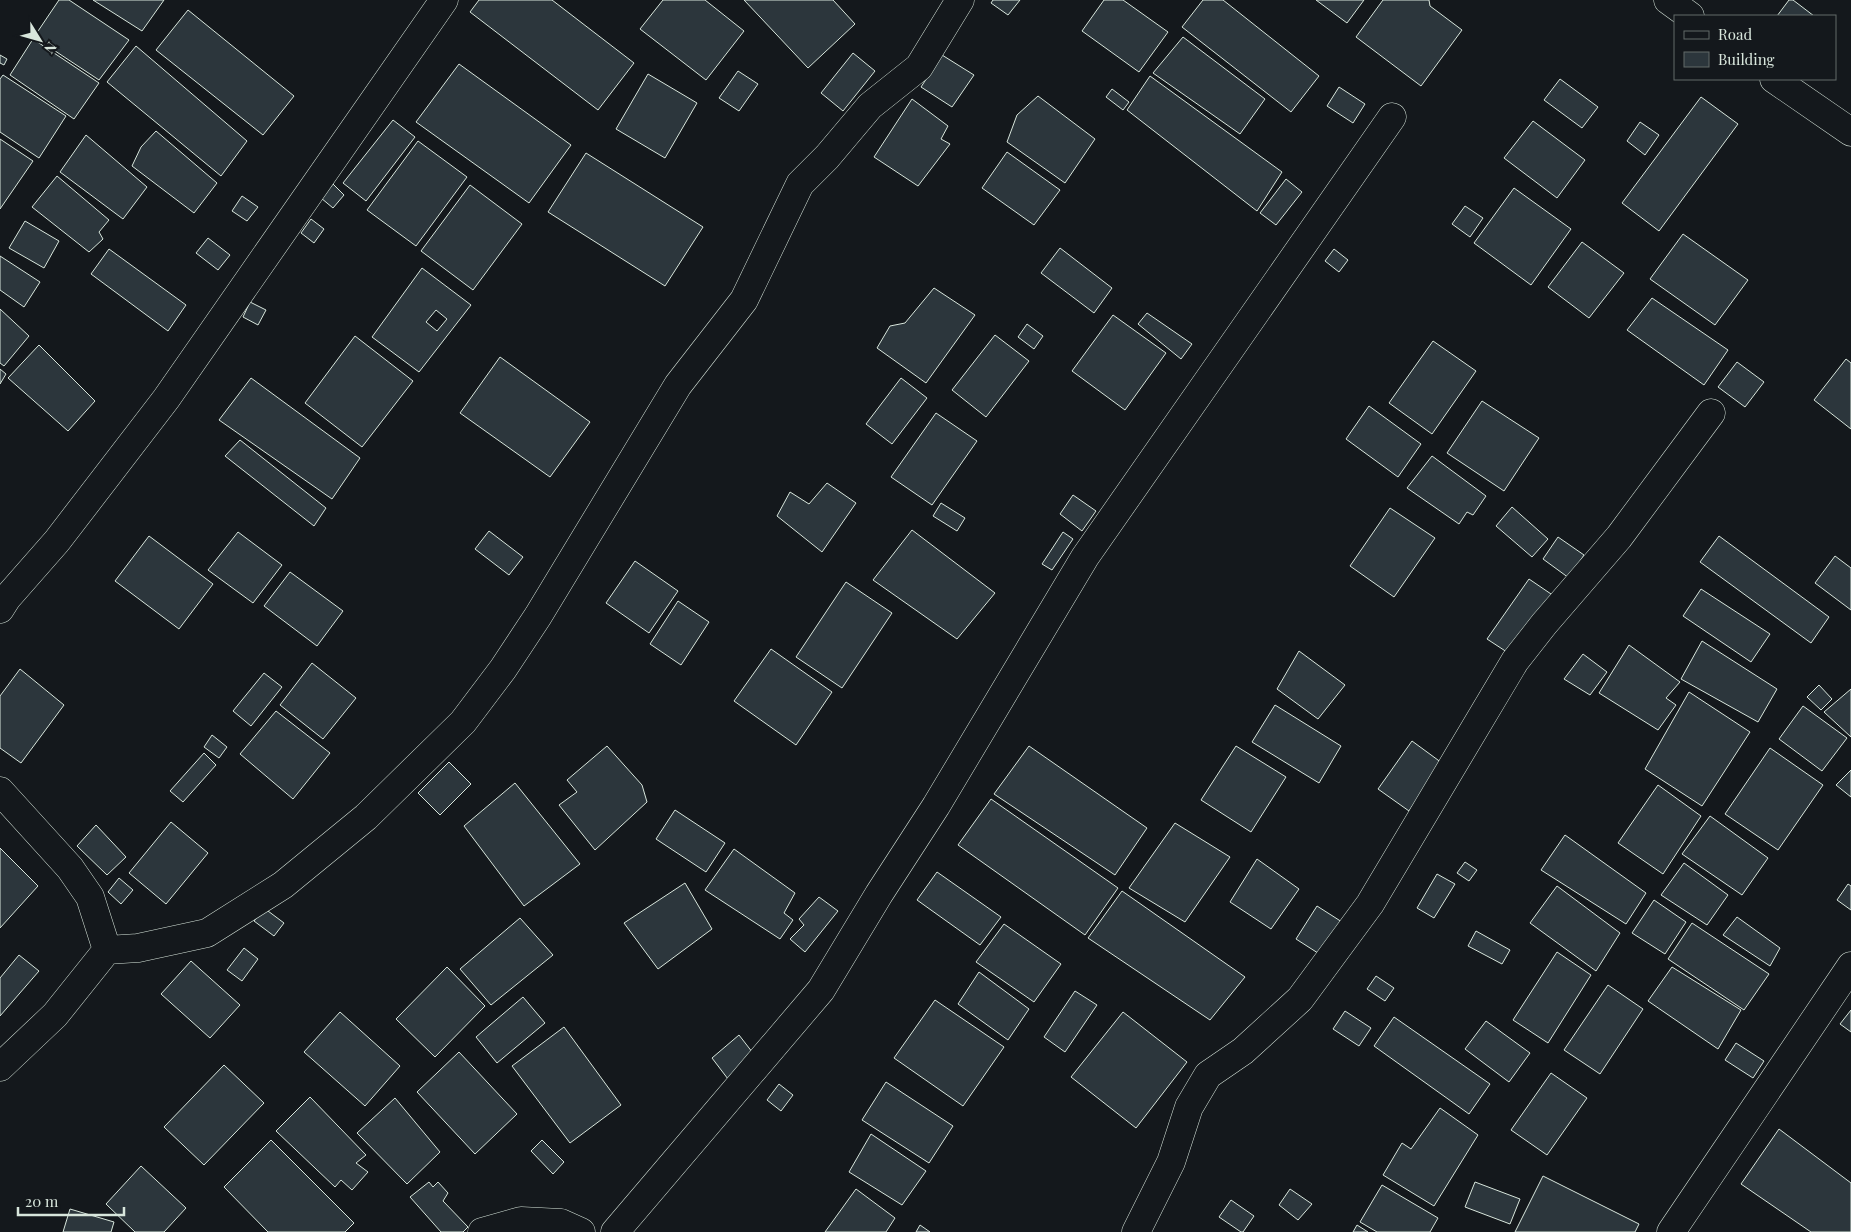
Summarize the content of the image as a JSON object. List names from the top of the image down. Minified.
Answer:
{"legend":["Road","Building"],"scale_bar":"20 m","north":"bottom right"}
